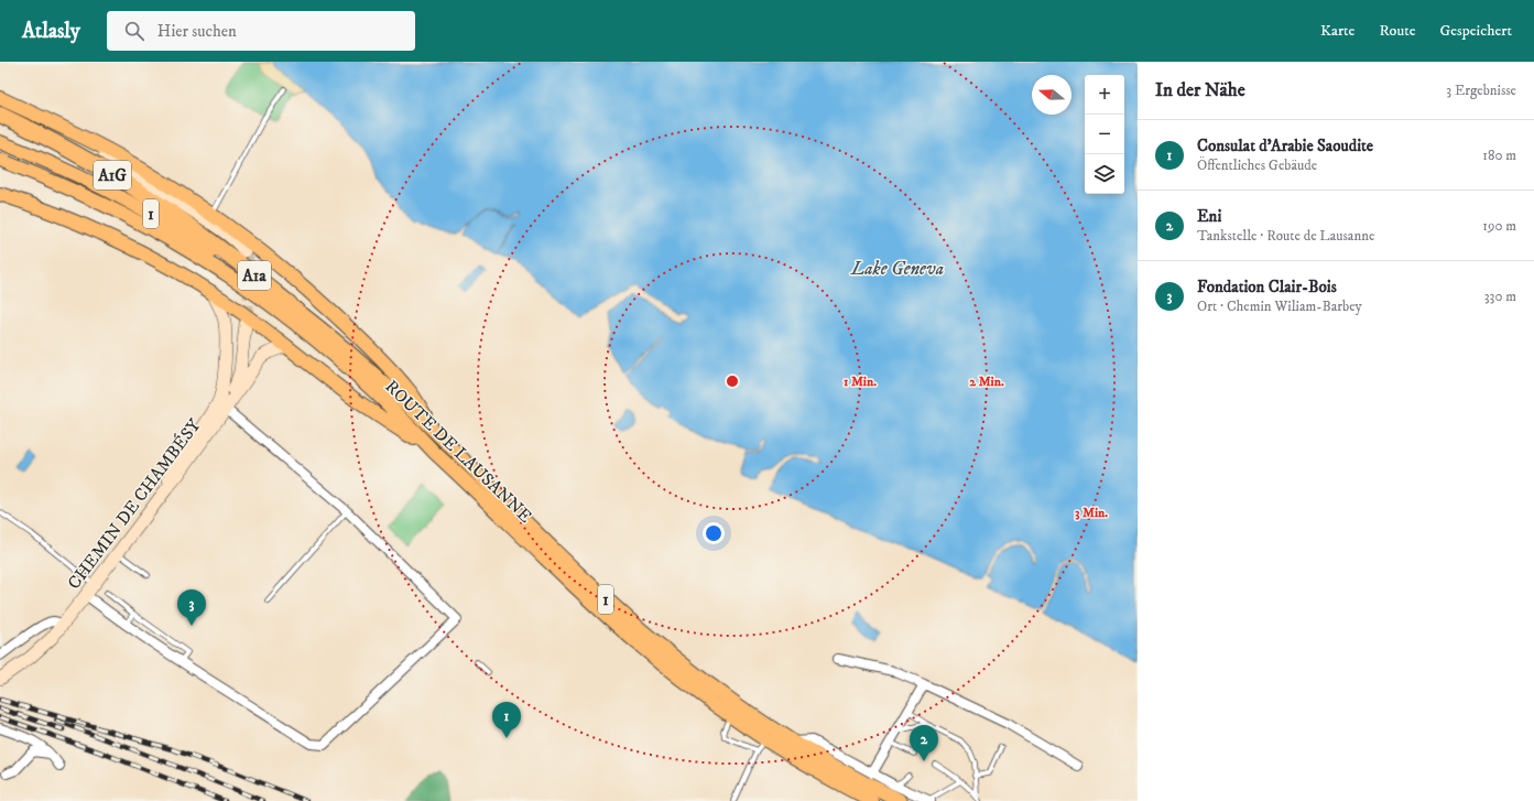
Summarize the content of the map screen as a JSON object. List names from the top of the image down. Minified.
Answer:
{"streets":{"highway":["A1G","A1a"],"main road":["1","ROUTE DE LAUSANNE"],"street":["CHEMIN DE CHAMBÉSY"]},"crossings":[["A1G","A1a"],["A1a","ROUTE DE LAUSANNE"]],"water":["Lake Geneva"],"north":"left","page":{"header":"Atlasly","search":"Hier suchen","nav":["Karte","Route","Gespeichert"],"heading":["In der Nähe","3 Ergebnisse"],"map_buttons":["+","−"],"list":[{"mark":"1","name":"Consulat d'Arabie Saoudite","note":"Öffentliches Gebäude","value":"180 m"},{"mark":"2","name":"Eni","note":"Tankstelle · Route de Lausanne","value":"190 m"},{"mark":"3","name":"Fondation Clair-Bois","note":"Ort · Chemin Wiliam-Barbey","value":"330 m"}],"pins":["3","1","2"]},"rings":["1 Min.","2 Min.","3 Min."]}
